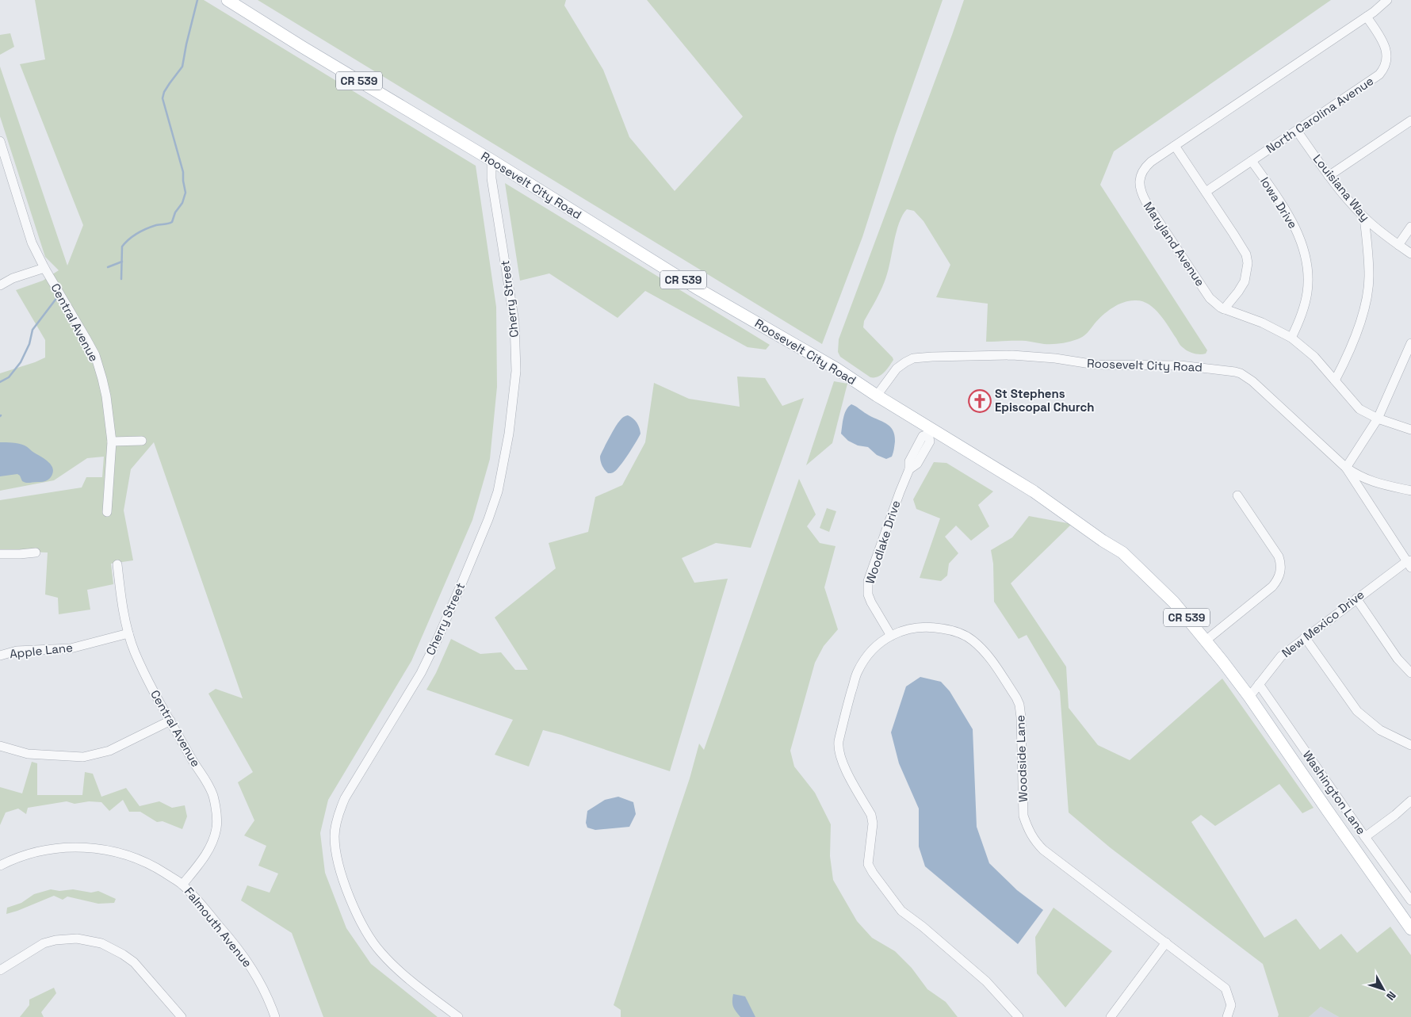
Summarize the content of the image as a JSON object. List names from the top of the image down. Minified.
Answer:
{"streets":{"main road":["CR 539","Roosevelt City Road"],"street":["North Carolina Avenue","Louisiana Way","Iowa Drive","Maryland Avenue","Cherry Street","Central Avenue","Woodlake Drive","New Mexico Drive","Apple Lane","Woodside Lane","Washington Lane","Falmouth Avenue"]},"crossings":[["CR 539","Roosevelt City Road"],["CR 539","Woodlake Drive"],["CR 539","New Mexico Drive"],["North Carolina Avenue","Louisiana Way"],["North Carolina Avenue","Iowa Drive"],["North Carolina Avenue","Maryland Avenue"],["Roosevelt City Road","Cherry Street"],["Iowa Drive","Maryland Avenue"],["Central Avenue","Apple Lane"],["Central Avenue","Falmouth Avenue"],["Woodlake Drive","Woodside Lane"],["New Mexico Drive","Washington Lane"]],"places":{"church":["St Stephens Episcopal Church"]},"north":"bottom right"}
